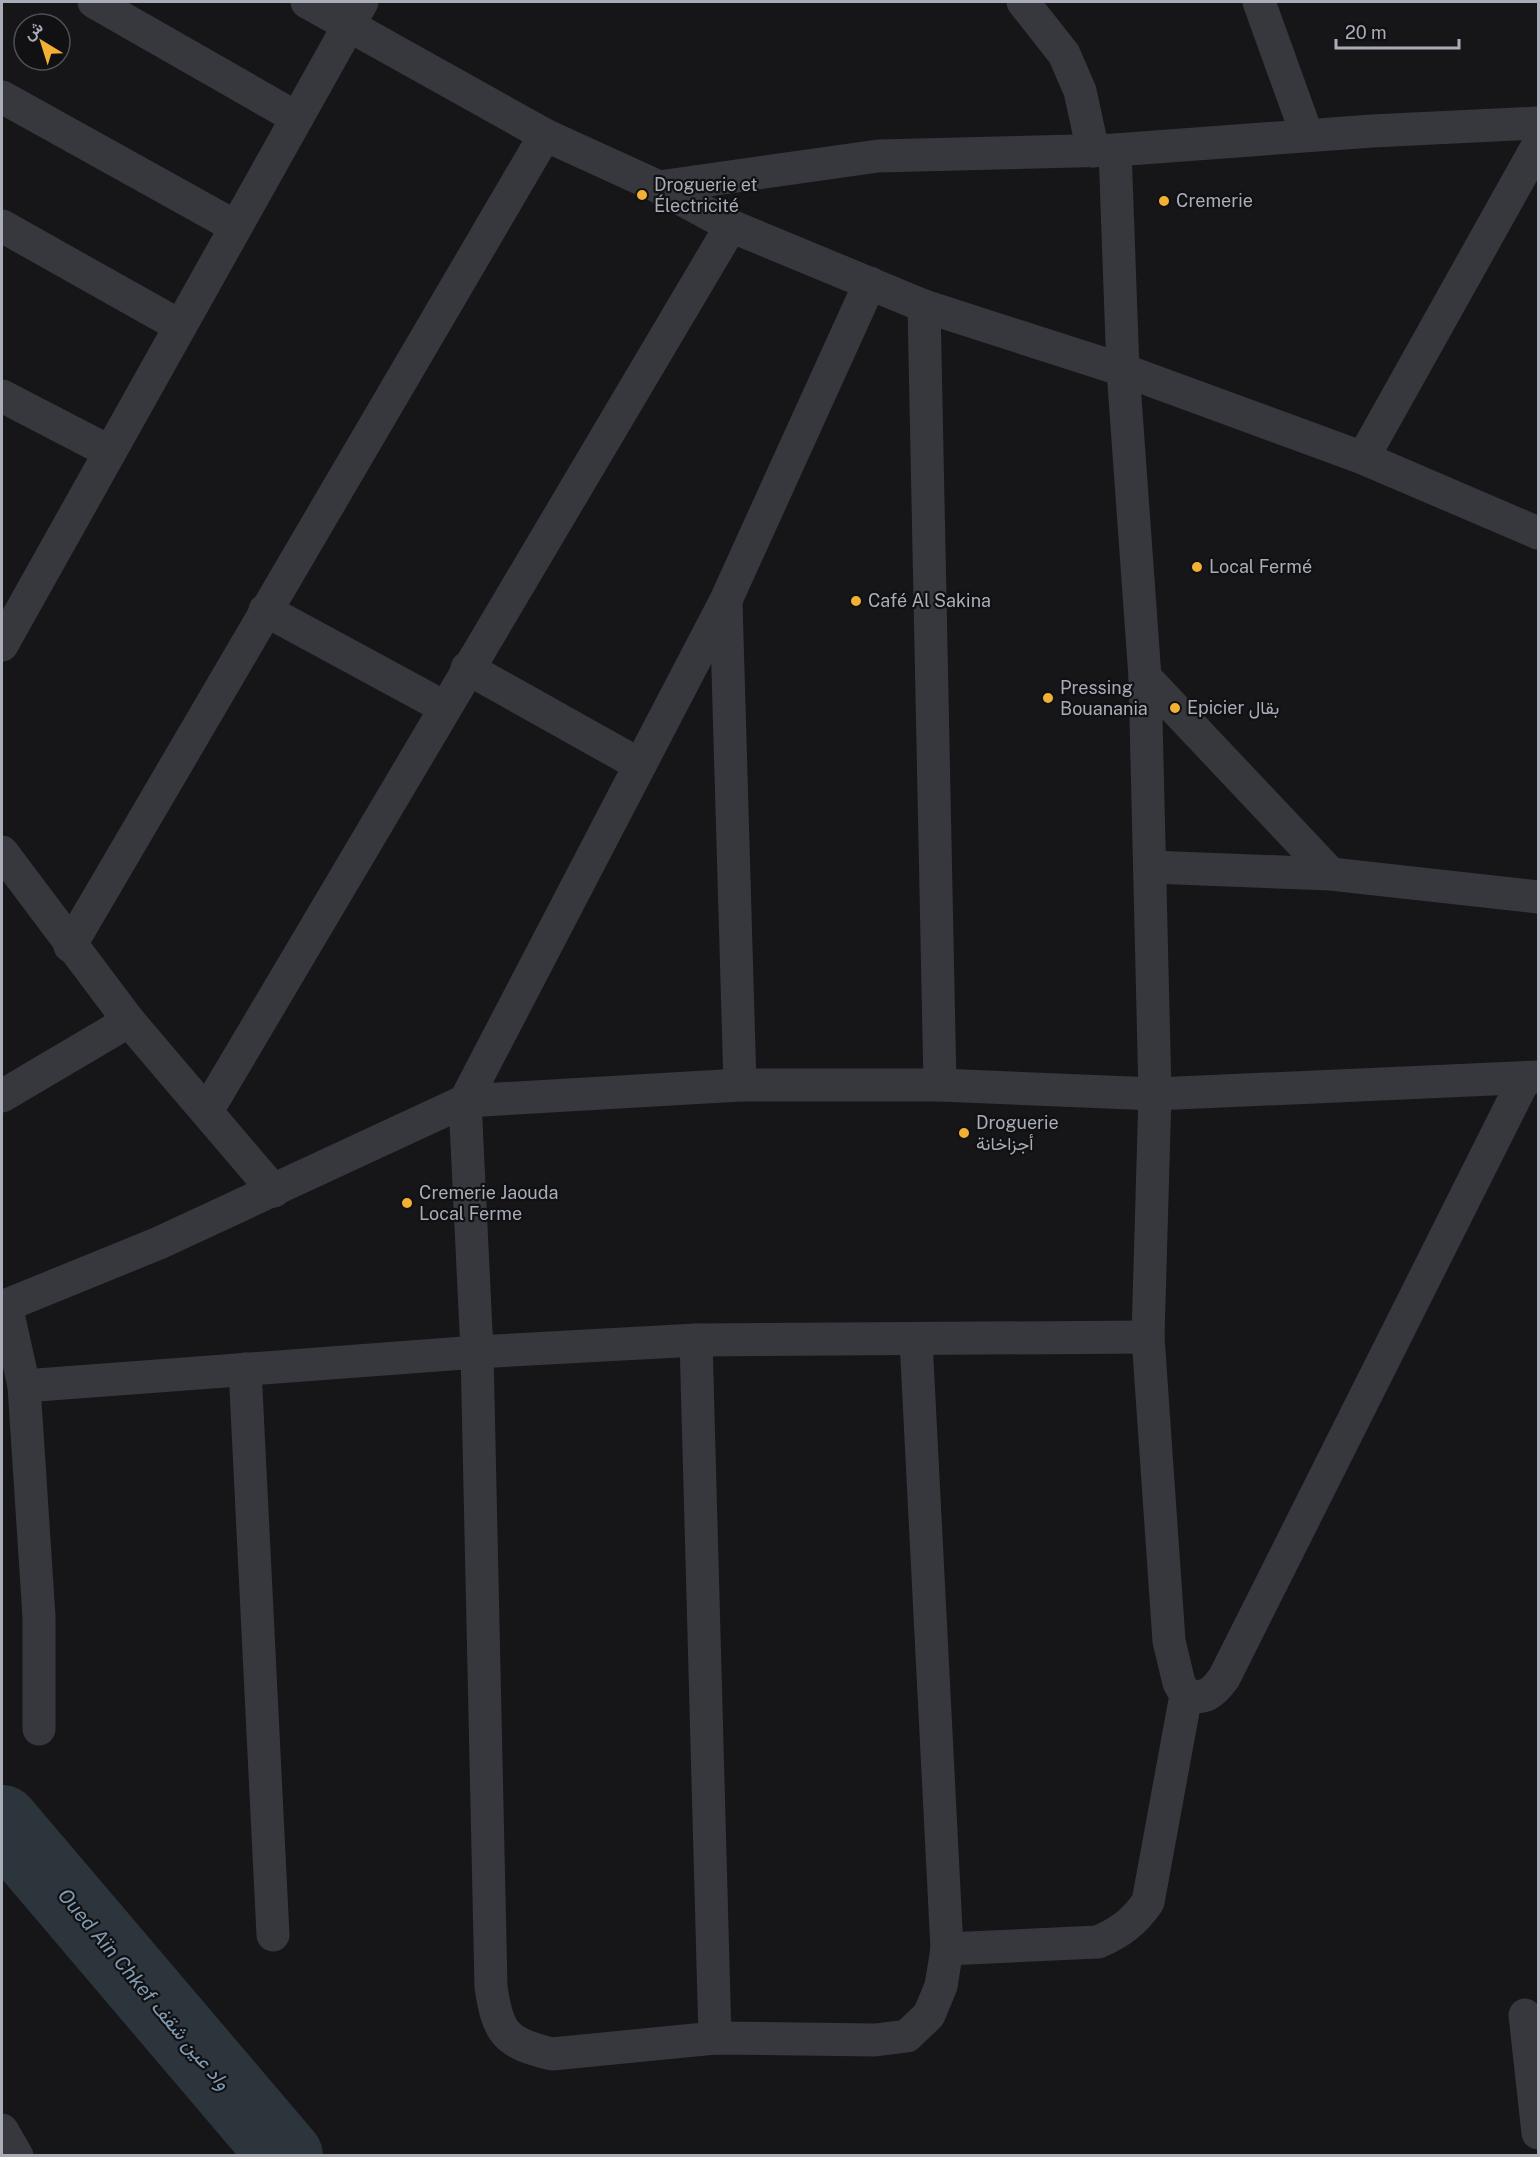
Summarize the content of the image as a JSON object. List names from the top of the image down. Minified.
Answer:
{"water":["Oued Aïn Chkef واد عين شقف"],"places":["Droguerie et Électricité","Cremerie","Local Fermé","Café Al Sakina","Pressing Bouanania","Epicier بقال","Droguerie أجزاخانة","Cremerie Jaouda Local Ferme"],"scale_bar":"20 m","north":"top left"}
